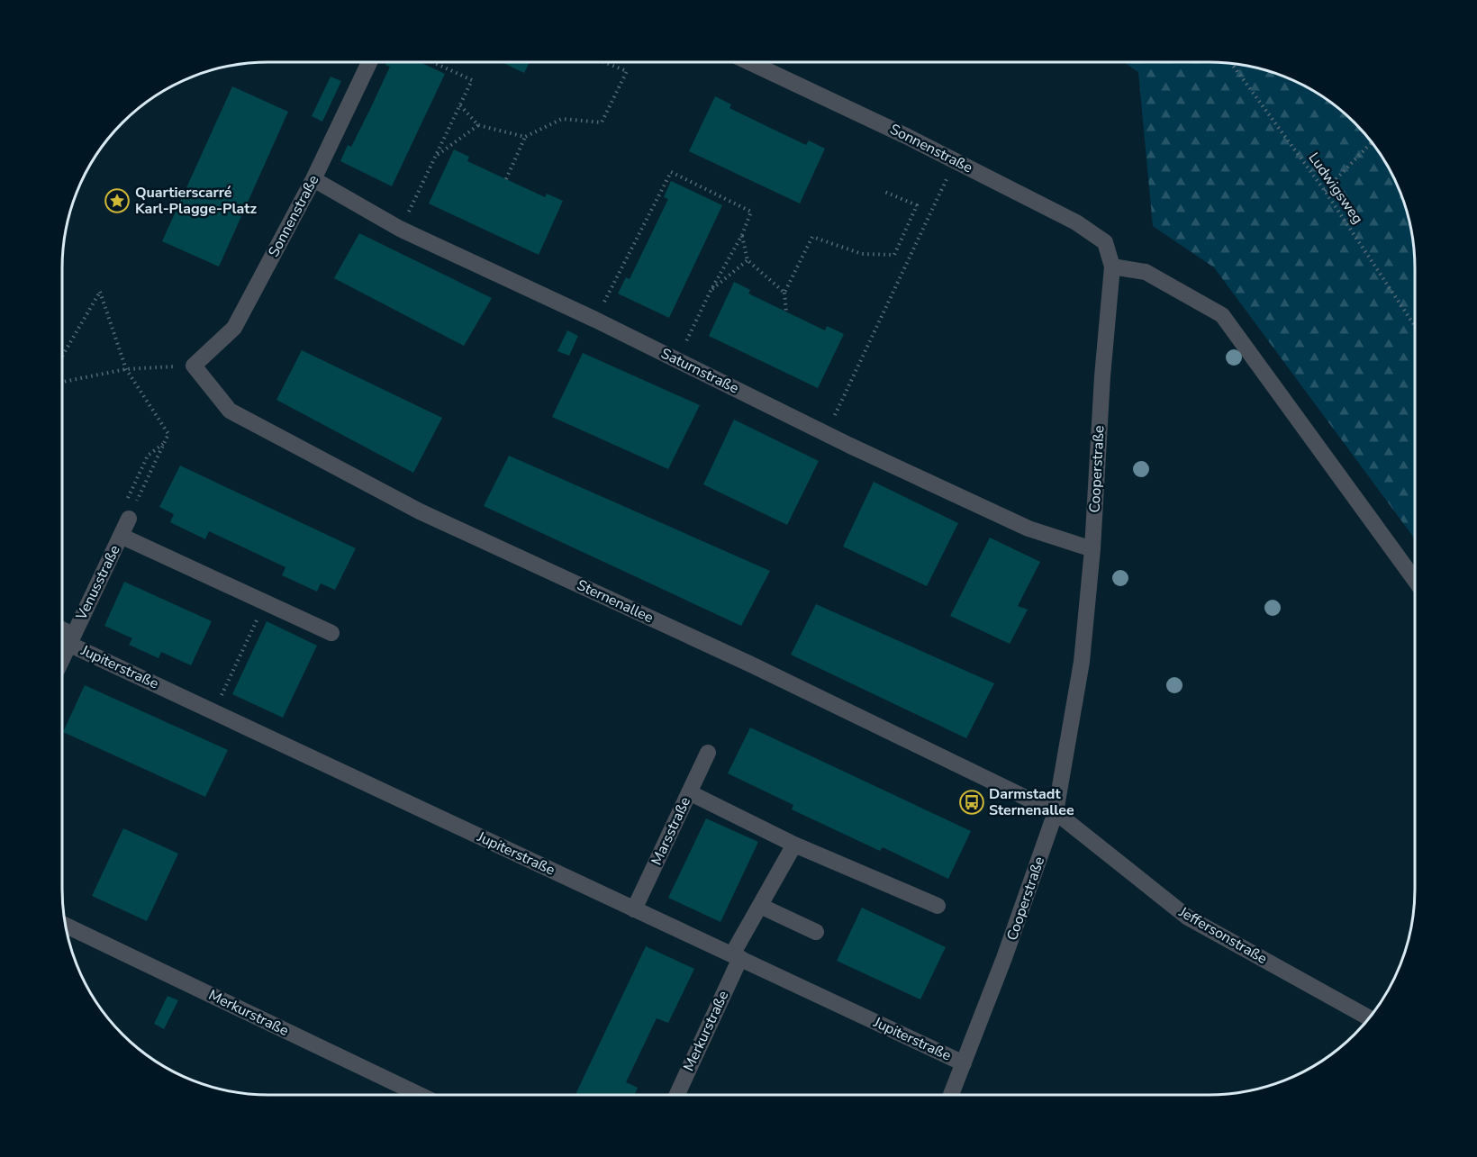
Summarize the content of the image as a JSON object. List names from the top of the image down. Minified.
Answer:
{"streets":{"street":["Sonnenstraße","Saturnstraße","Cooperstraße","Venusstraße","Sternenallee","Jupiterstraße","Marsstraße","Jeffersonstraße","Merkurstraße"],"path":["Ludwigsweg"]},"crossings":[["Sonnenstraße","Saturnstraße"],["Sonnenstraße","Cooperstraße"],["Sonnenstraße","Sternenallee"],["Saturnstraße","Cooperstraße"],["Cooperstraße","Sternenallee"],["Cooperstraße","Jupiterstraße"],["Cooperstraße","Jeffersonstraße"],["Venusstraße","Jupiterstraße"],["Sternenallee","Jeffersonstraße"],["Jupiterstraße","Marsstraße"],["Jupiterstraße","Merkurstraße"]],"places":{"place":["Quartierscarré Karl-Plagge-Platz"],"bus stop":["Darmstadt Sternenallee"]}}
